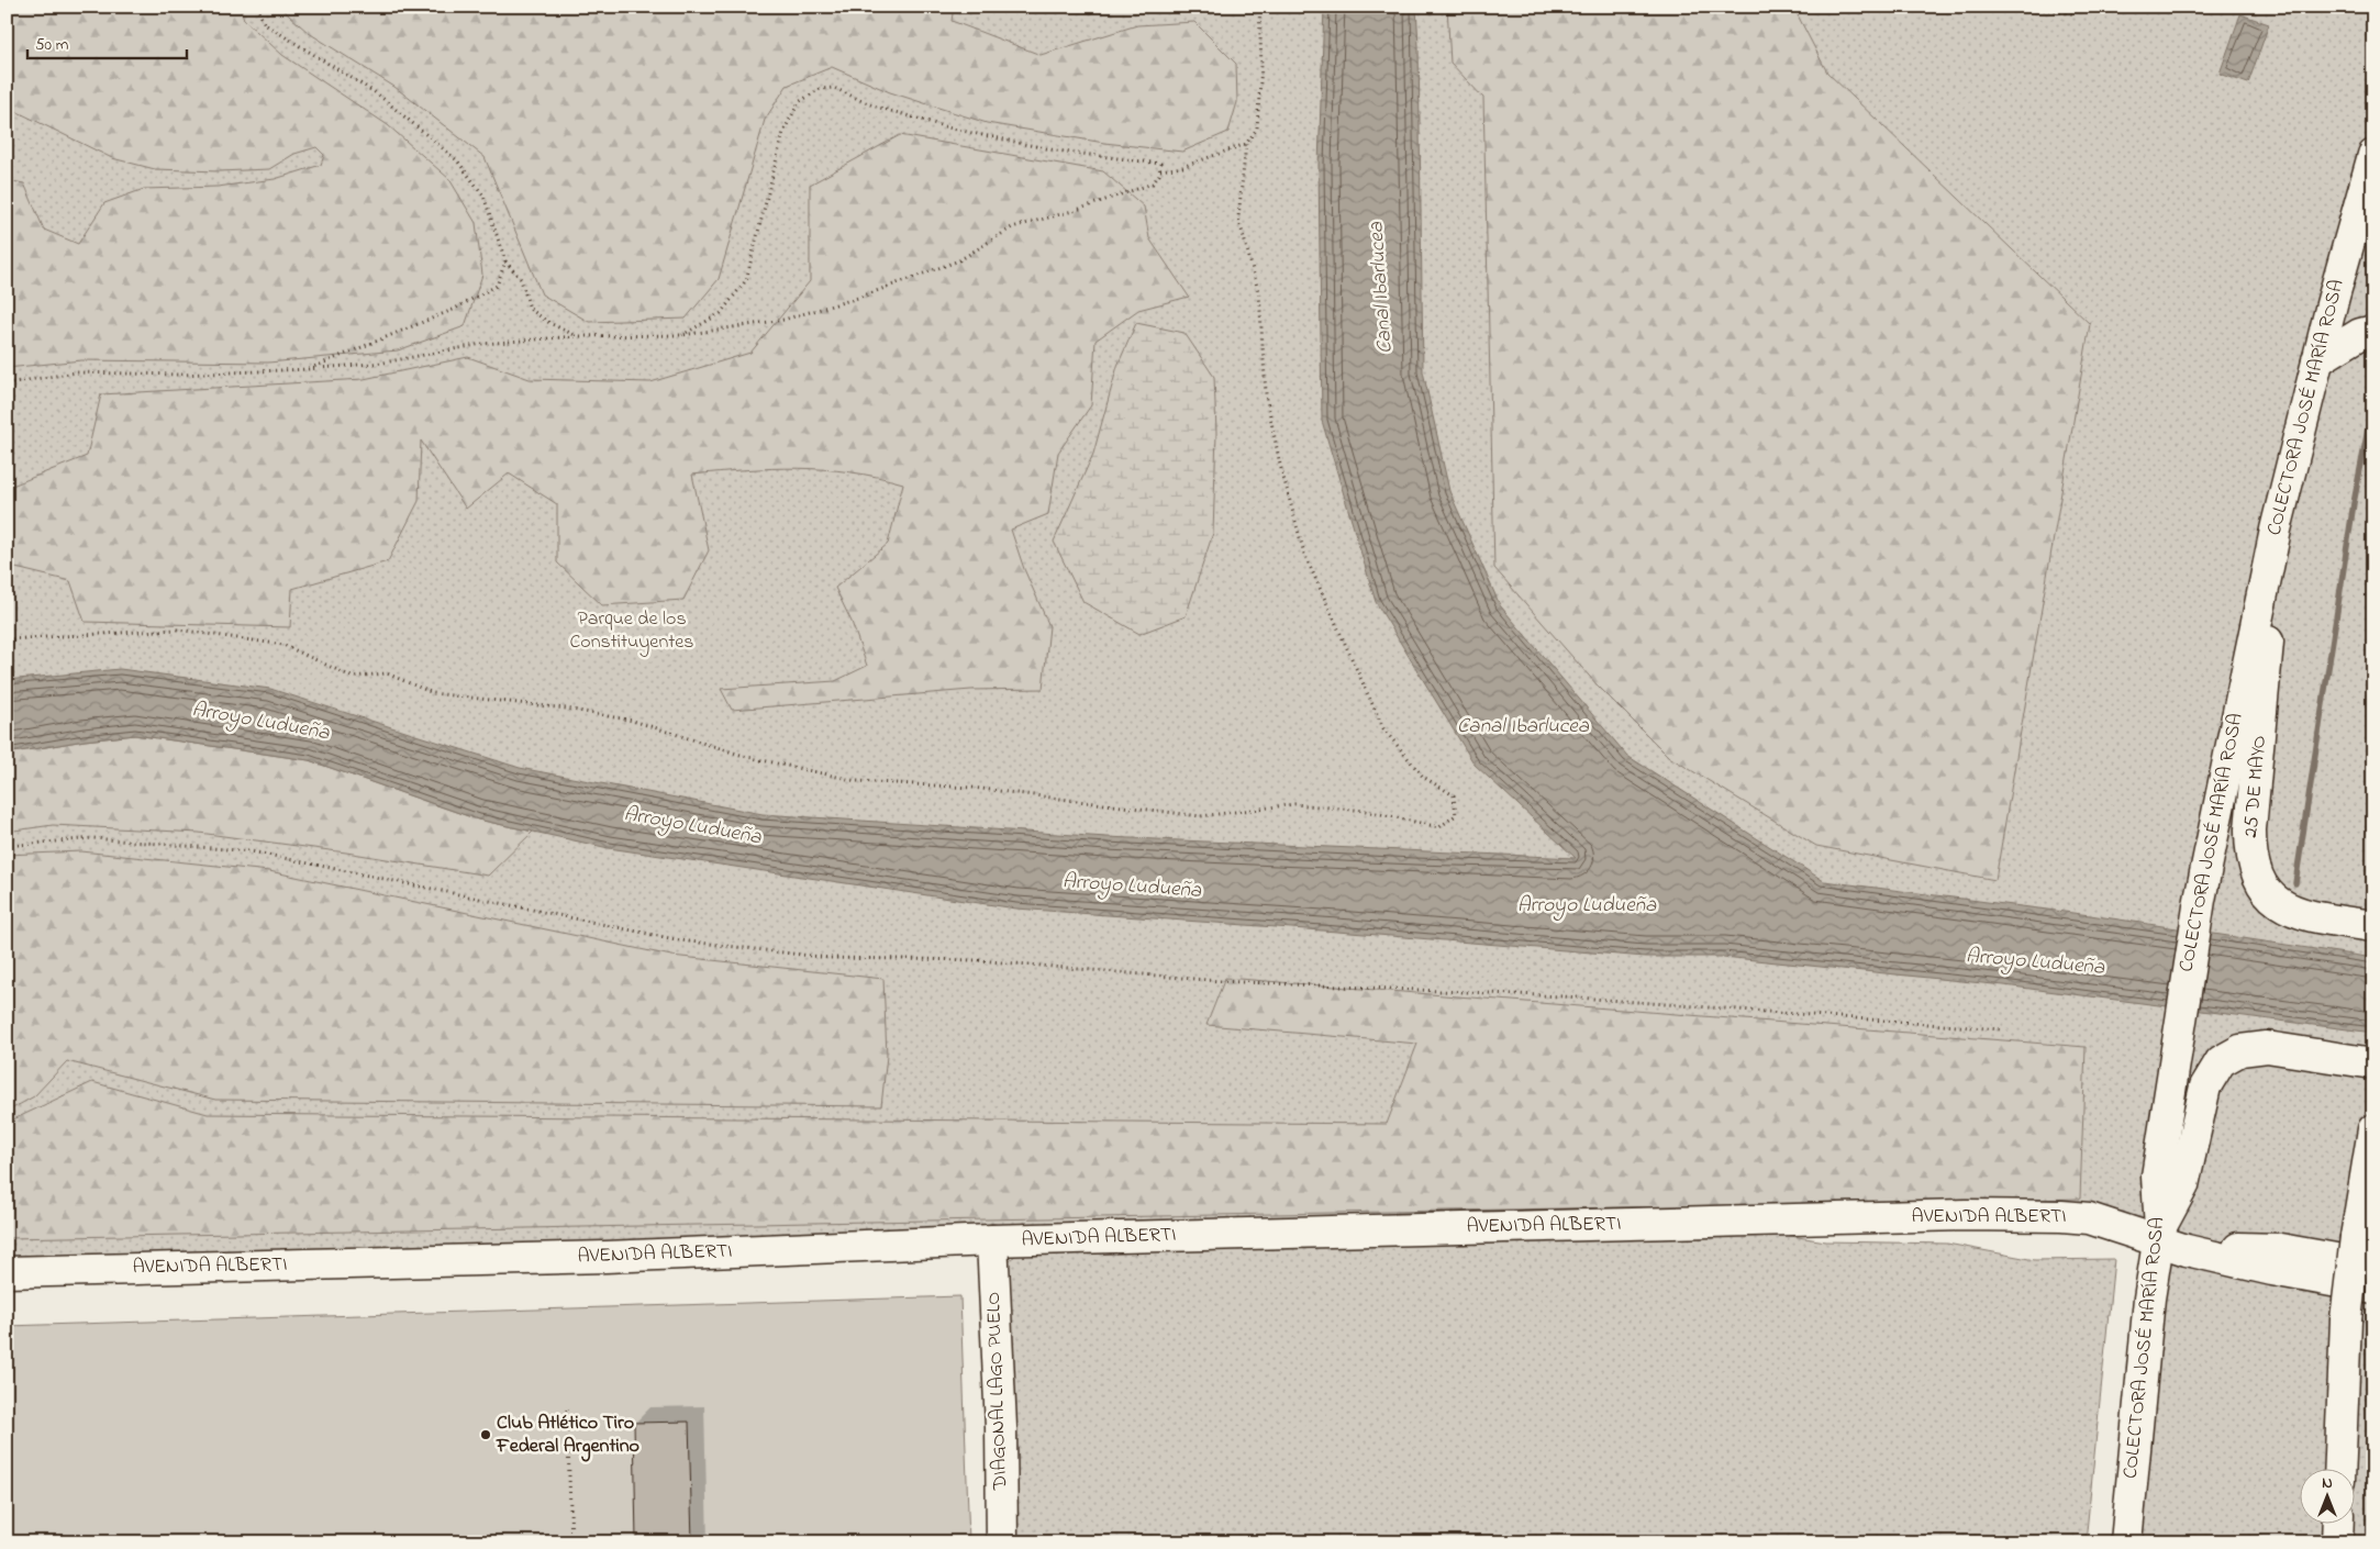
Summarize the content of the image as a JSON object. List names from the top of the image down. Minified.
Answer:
{"streets":{"main road":["COLECTORA JOSÉ MARÍA ROSA","25 DE MAYO","AVENIDA ALBERTI","DIAGONAL LAGO PUELO"]},"crossings":[["COLECTORA JOSÉ MARÍA ROSA","25 DE MAYO"],["COLECTORA JOSÉ MARÍA ROSA","AVENIDA ALBERTI"],["AVENIDA ALBERTI","DIAGONAL LAGO PUELO"]],"water":["Canal Ibarlucea","Arroyo Ludueña"],"parks":["Parque de los Constituyentes"],"places":["Club Atlético Tiro Federal Argentino"],"scale_bar":"50 m","north":"top"}
